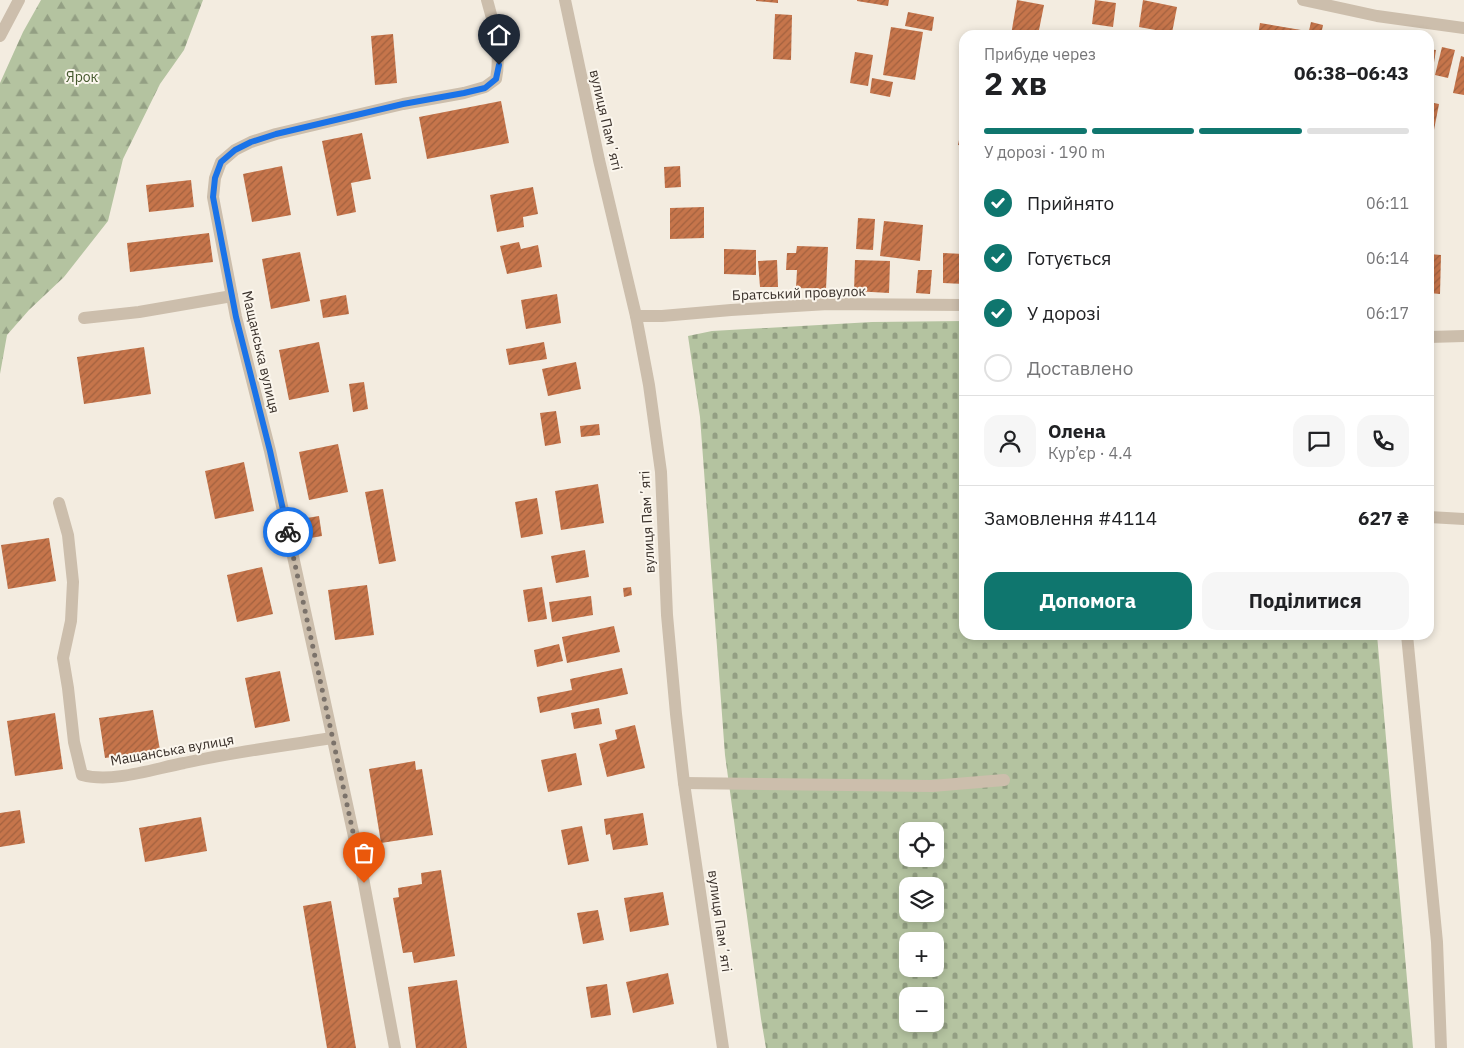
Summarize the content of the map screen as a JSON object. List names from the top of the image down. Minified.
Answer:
{"streets":{"street":["вулиця Памʼяті","Братський провулок","Мащанська вулиця"]},"crossings":[["вулиця Памʼяті","Братський провулок"]],"parks":["Ярок"],"page":{"heading":["2 хв","Прибуде через","06:38–06:43"],"panel":["Олена","Кур’єр · 4.4","Замовлення #4114","627 ₴"],"bar":"У дорозі · 190 m","list":[["Прийнято","06:11"],["Готується","06:14"],["У дорозі","06:17"],"Доставлено"],"buttons":["Допомога","Поділитися"],"map_buttons":["+","−"]}}
